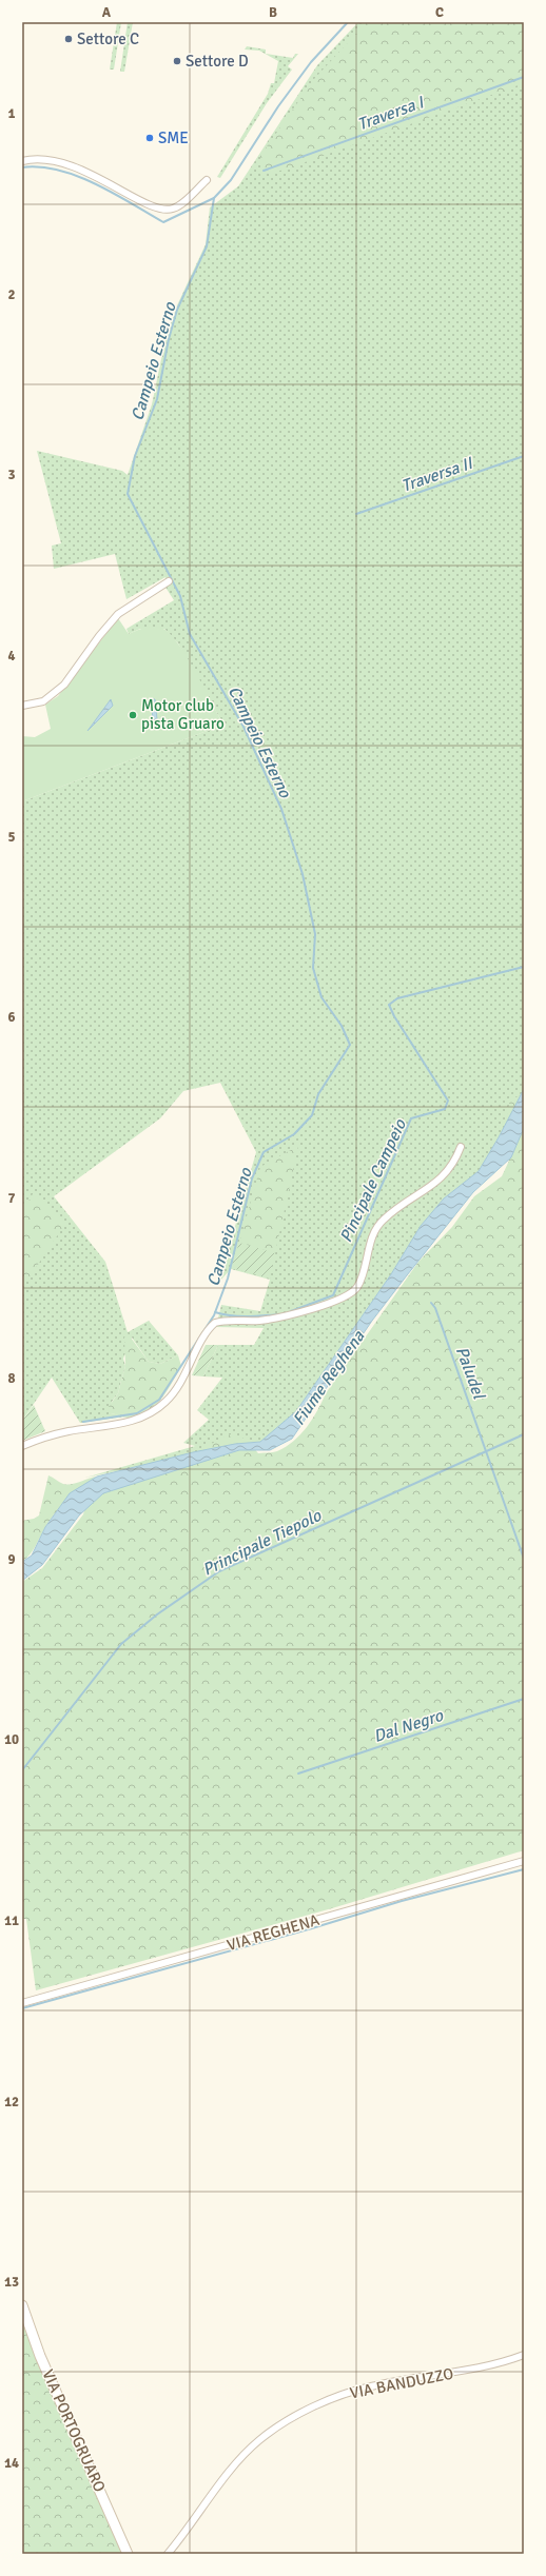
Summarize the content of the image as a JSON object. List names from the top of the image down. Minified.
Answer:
{"streets":{"main road":["VIA PORTOGRUARO"],"street":["VIA REGHENA","VIA BANDUZZO"]},"water":["Traversa I","Campeio Esterno","Traversa II","Pincipale Campeio","Paludel","Fiume Reghena","Principale Tiepolo","Dal Negro"],"places":["Settore C","Settore D","SME","Motor club pista Gruaro"],"grid":{"columns":["A","B","C"],"rows":["1","2","3","4","5","6","7","8","9","10","11","12","13","14"]}}
